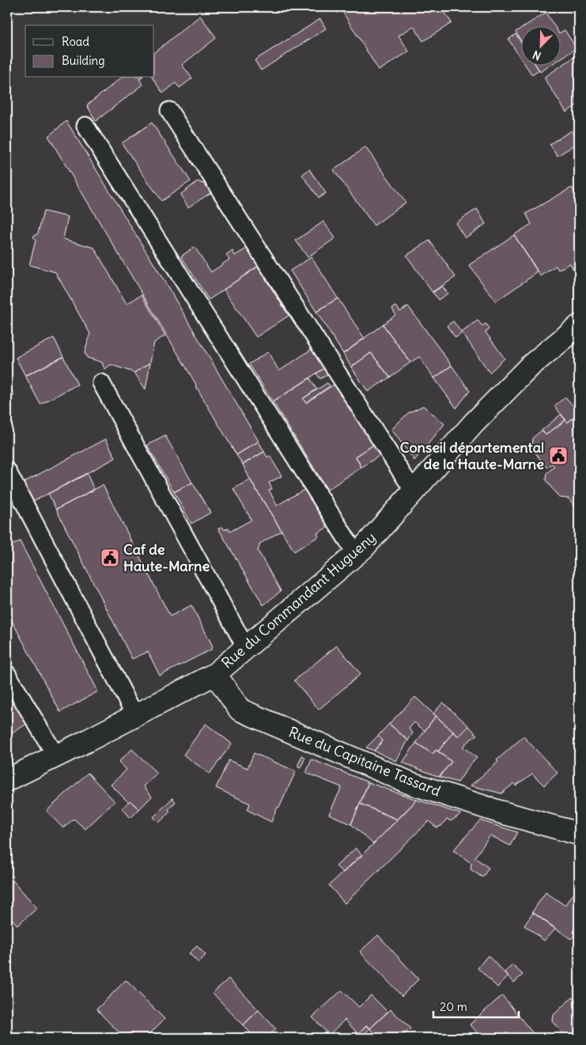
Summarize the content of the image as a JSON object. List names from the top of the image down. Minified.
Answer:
{"streets":{"street":["Rue du Commandant Hugueny","Rue du Capitaine Tassard"]},"crossings":[["Rue du Commandant Hugueny","Rue du Capitaine Tassard"]],"places":{"public building":["Conseil départemental de la Haute-Marne","Caf de Haute-Marne"]},"legend":["Road","Building"],"scale_bar":"20 m","north":"bottom left"}
